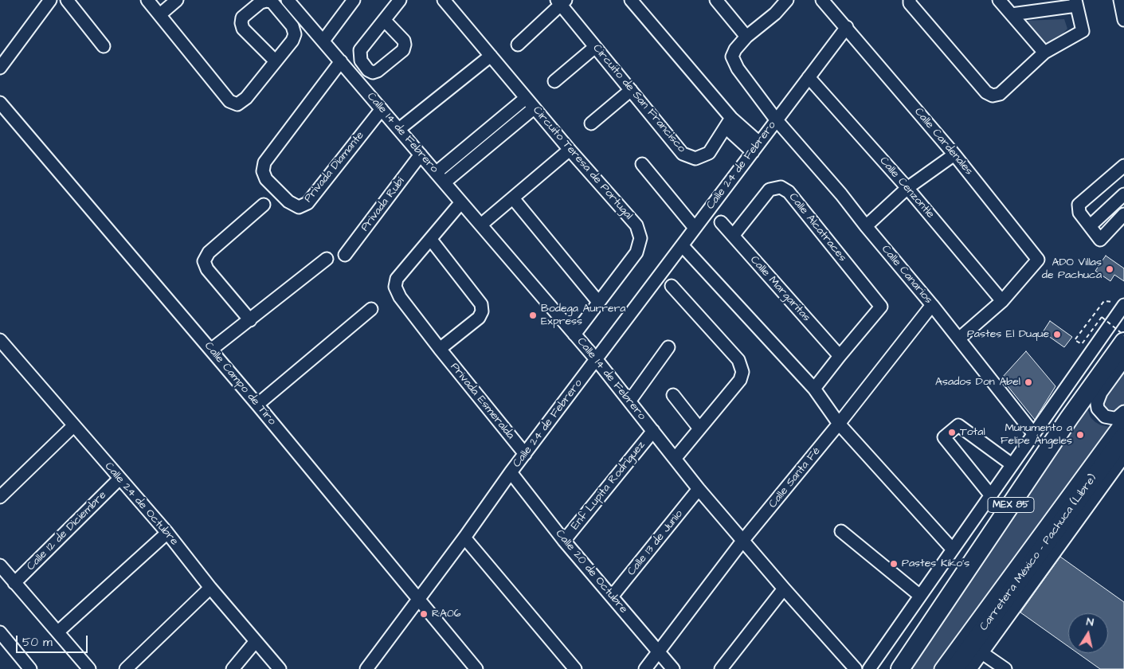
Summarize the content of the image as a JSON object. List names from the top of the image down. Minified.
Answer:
{"streets":{"highway":["MEX 85","Carretera México - Pachuca (Libre)"],"street":["Circuito de San Francisco","Calle 14 de Febrero","Calle Cardenales","Circuito Teresa de Portugal","Calle 24 de Febrero","Privada Diamante","Calle Cenzontle","Privada Rubí","Calle Alcatraces","Calle Canarios","Calle Margaritas","Calle Campo de Tiro","Privada Esmeralda","Calle Santa Fé","Enf Lupita Rodríguez","Calle 24 de Octubre","Calle 12 de Diciembre","Calle 13 de Junio","Calle 20 de Octubre"]},"crossings":[["Calle 14 de Febrero","Circuito Teresa de Portugal"],["Calle 14 de Febrero","Calle 24 de Febrero"],["Calle 14 de Febrero","Privada Diamante"],["Calle 14 de Febrero","Privada Rubí"],["Calle 14 de Febrero","Privada Esmeralda"],["Calle 14 de Febrero","Calle Santa Fé"],["Calle 14 de Febrero","Enf Lupita Rodríguez"],["Calle 14 de Febrero","Calle 13 de Junio"],["Calle Cardenales","Calle 24 de Febrero"],["Calle Cardenales","Calle Cenzontle"],["Calle 24 de Febrero","Calle Cenzontle"],["Calle 24 de Febrero","Calle Canarios"],["Calle 24 de Febrero","Calle Campo de Tiro"],["Calle 24 de Febrero","Privada Esmeralda"],["Calle 24 de Febrero","Calle 20 de Octubre"],["Calle Alcatraces","Calle Margaritas"],["Calle Canarios","Calle Santa Fé"],["Calle Santa Fé","Calle 20 de Octubre"],["Enf Lupita Rodríguez","Calle 20 de Octubre"],["Calle 24 de Octubre","Calle 12 de Diciembre"],["Calle 13 de Junio","Calle 20 de Octubre"]],"places":["ADO Villas de Pachuca","Bodega Aurrera Express","Pastes El Duque","Asados Don Abel","Total","Munumento a Felípe Ángeles","Pastes Kiko's","RA06"],"scale_bar":"50 m","north":"top"}
